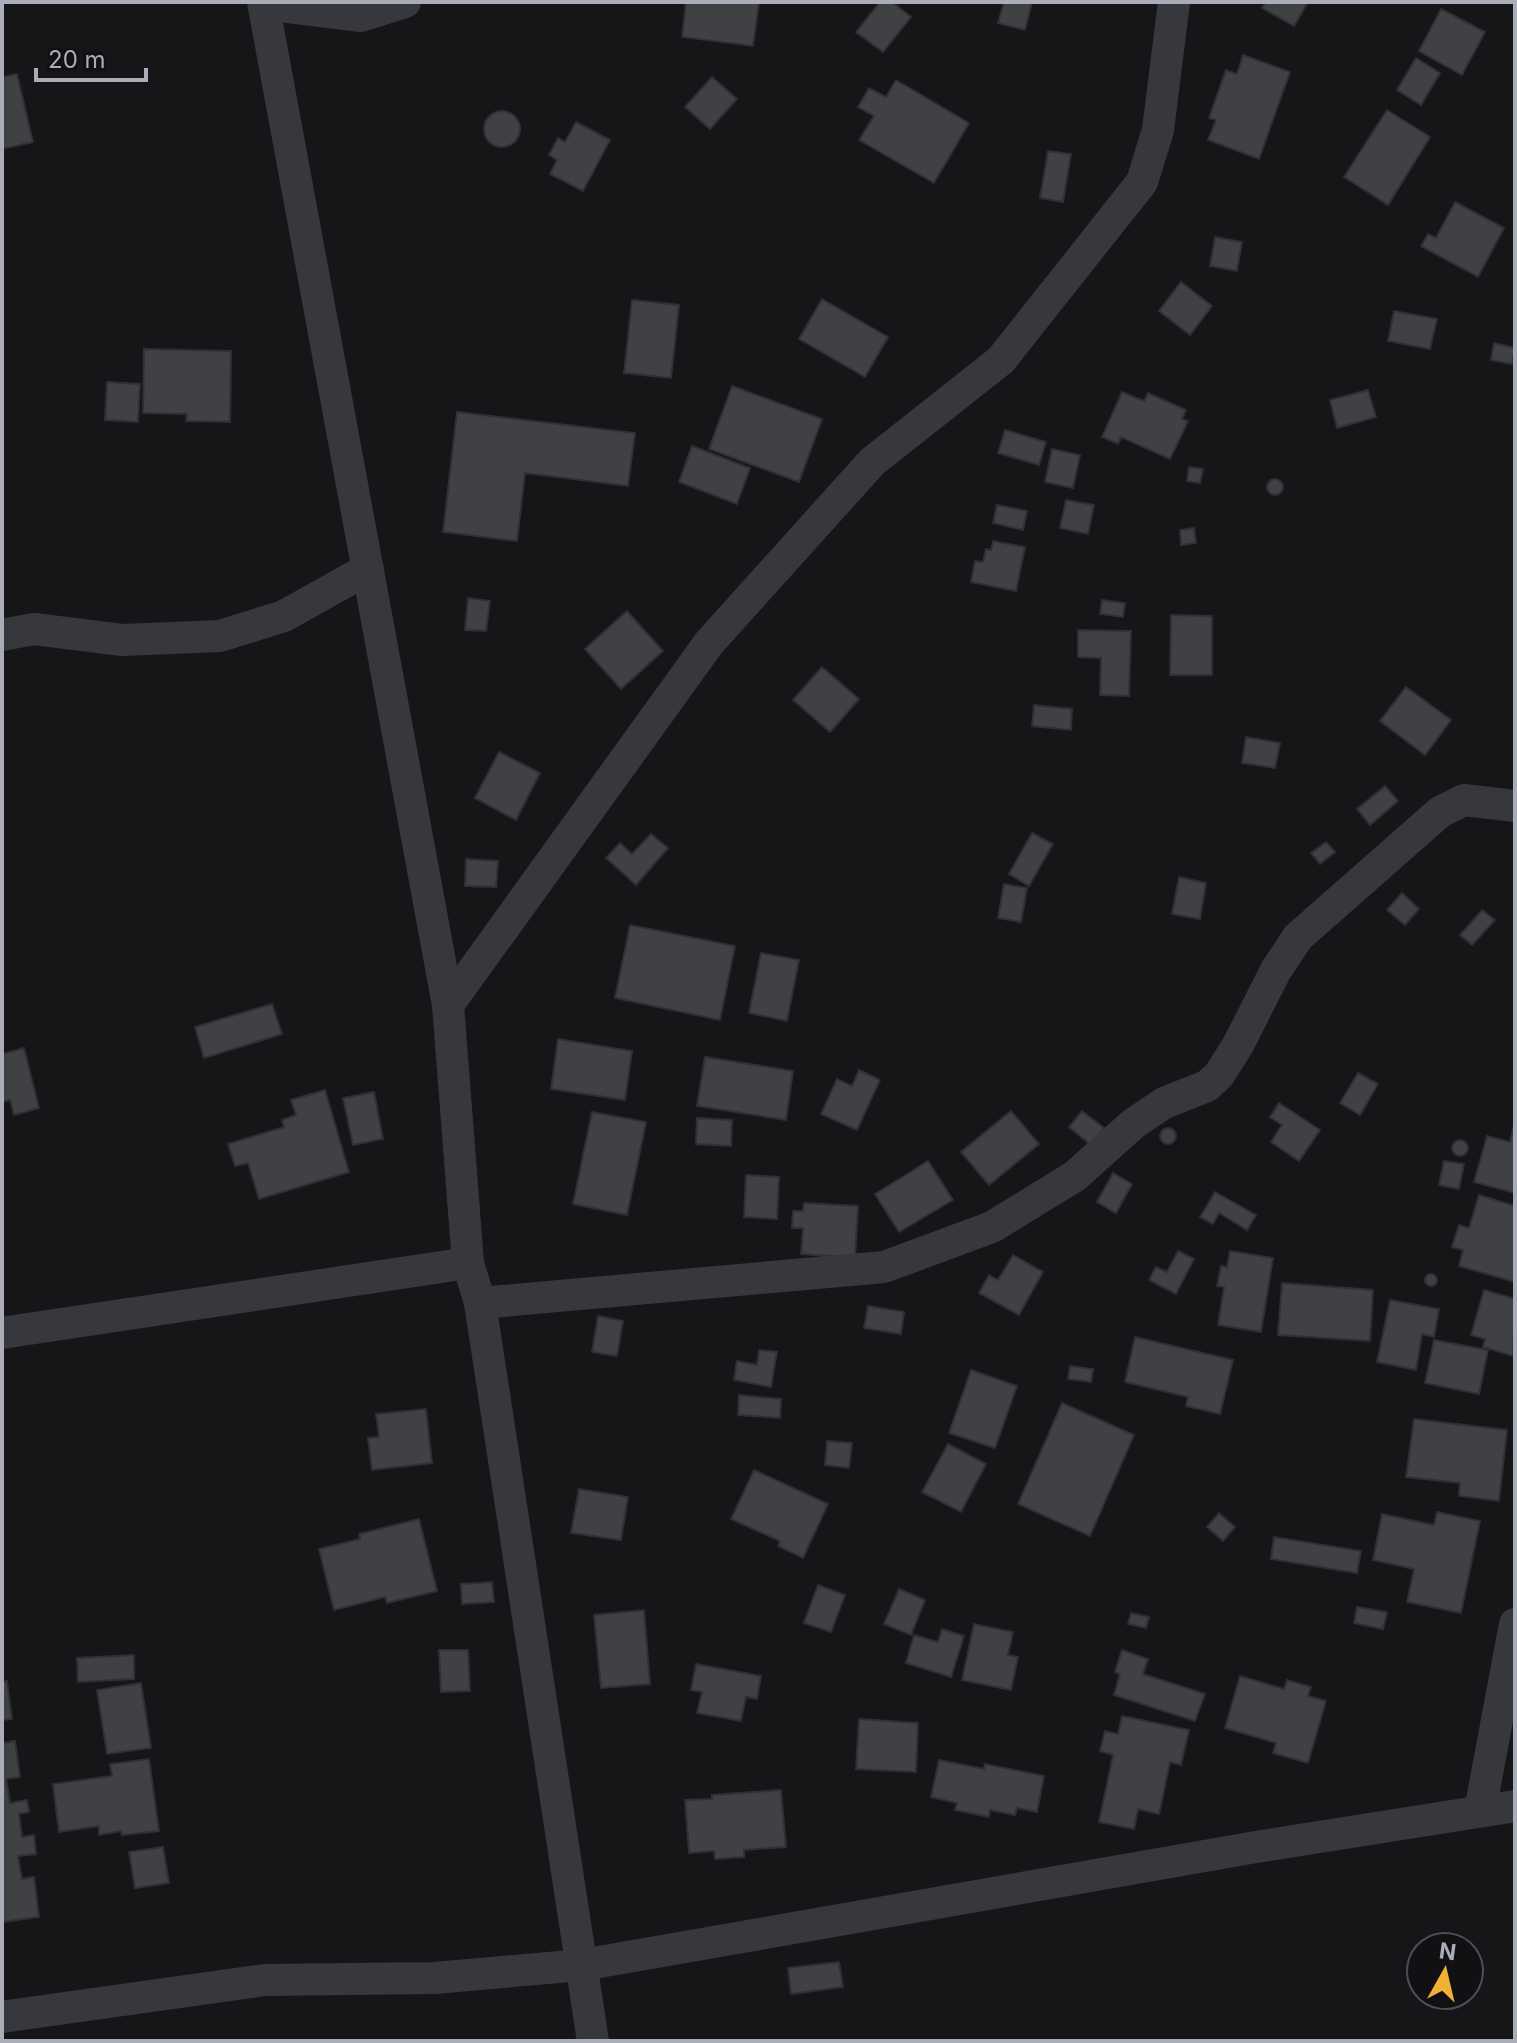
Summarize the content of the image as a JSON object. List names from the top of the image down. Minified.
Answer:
{"scale_bar":"20 m","north":"top"}
